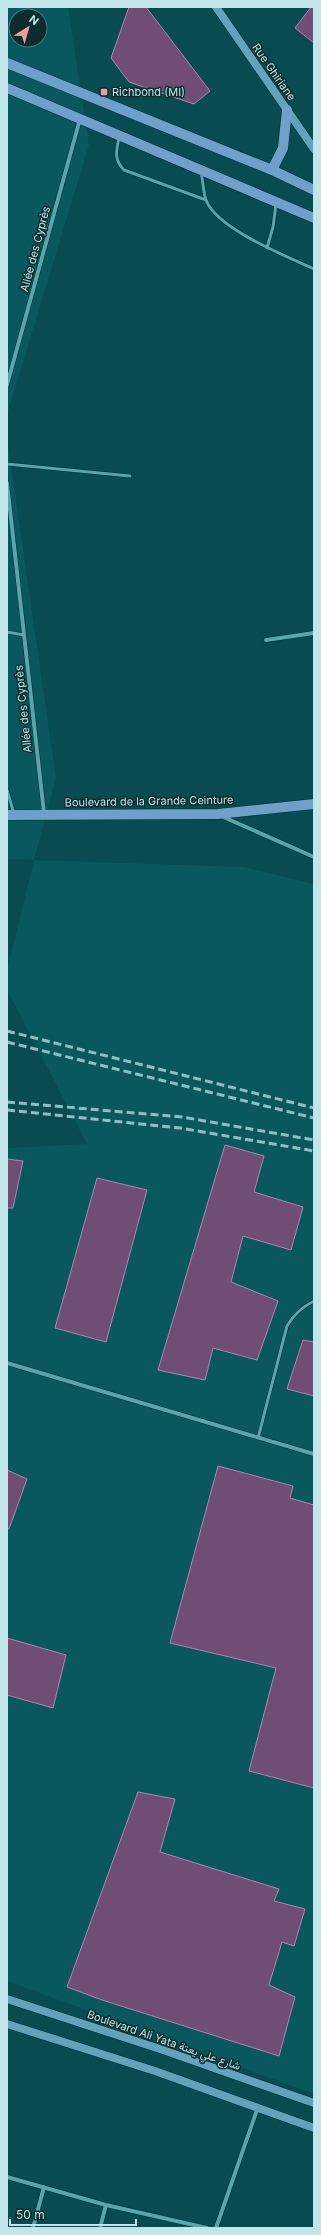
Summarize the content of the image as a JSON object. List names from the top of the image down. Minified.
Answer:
{"streets":{"main road":["Boulevard de la Grande Ceinture"],"street":["Rue Ghiriane","Allée des Cyprès","Boulevard Ali Yata شارع علي يعتة"]},"crossings":[["Allée des Cyprès","Boulevard de la Grande Ceinture"]],"places":{"transit":["Richbond (MI)"]},"scale_bar":"50 m","north":"top right"}
